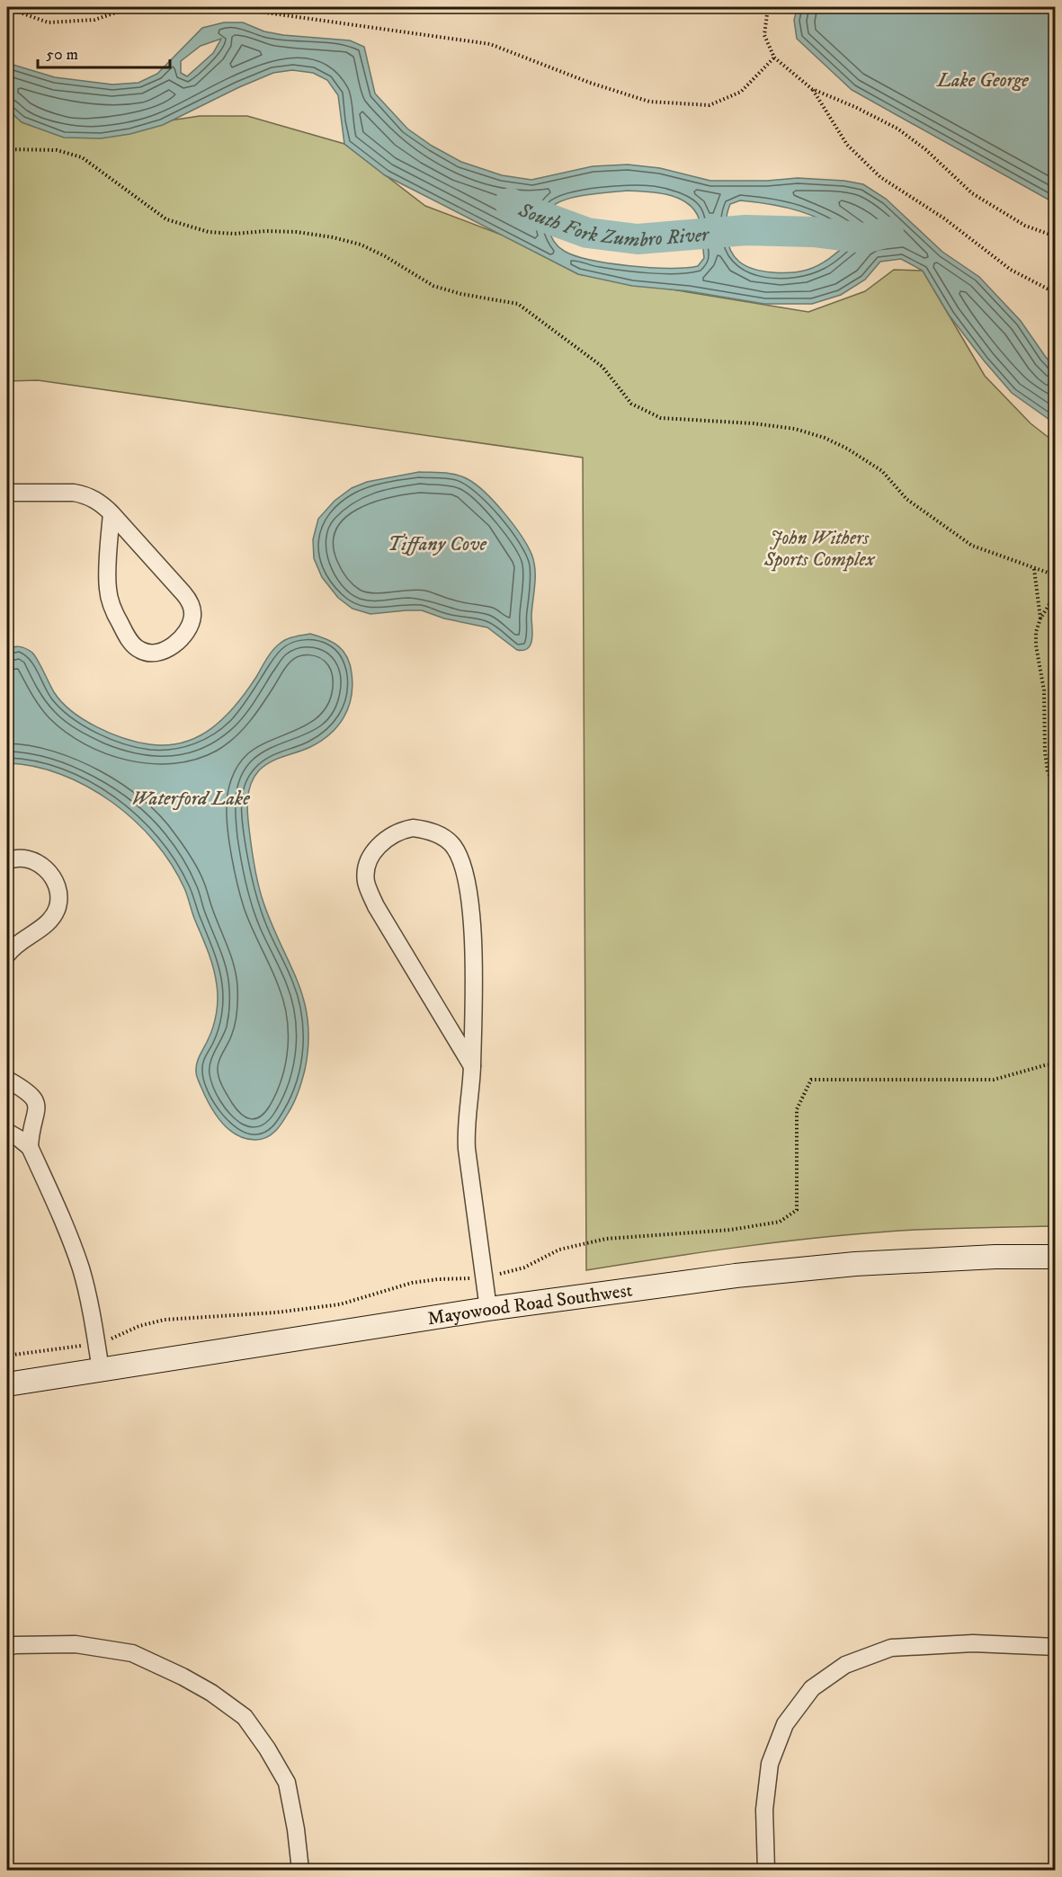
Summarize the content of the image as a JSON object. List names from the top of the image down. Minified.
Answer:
{"streets":{"street":["Mayowood Road Southwest"]},"water":["Lake George","South Fork Zumbro River","Tiffany Cove","Waterford Lake"],"parks":["John Withers Sports Complex"],"scale_bar":"50 m"}
